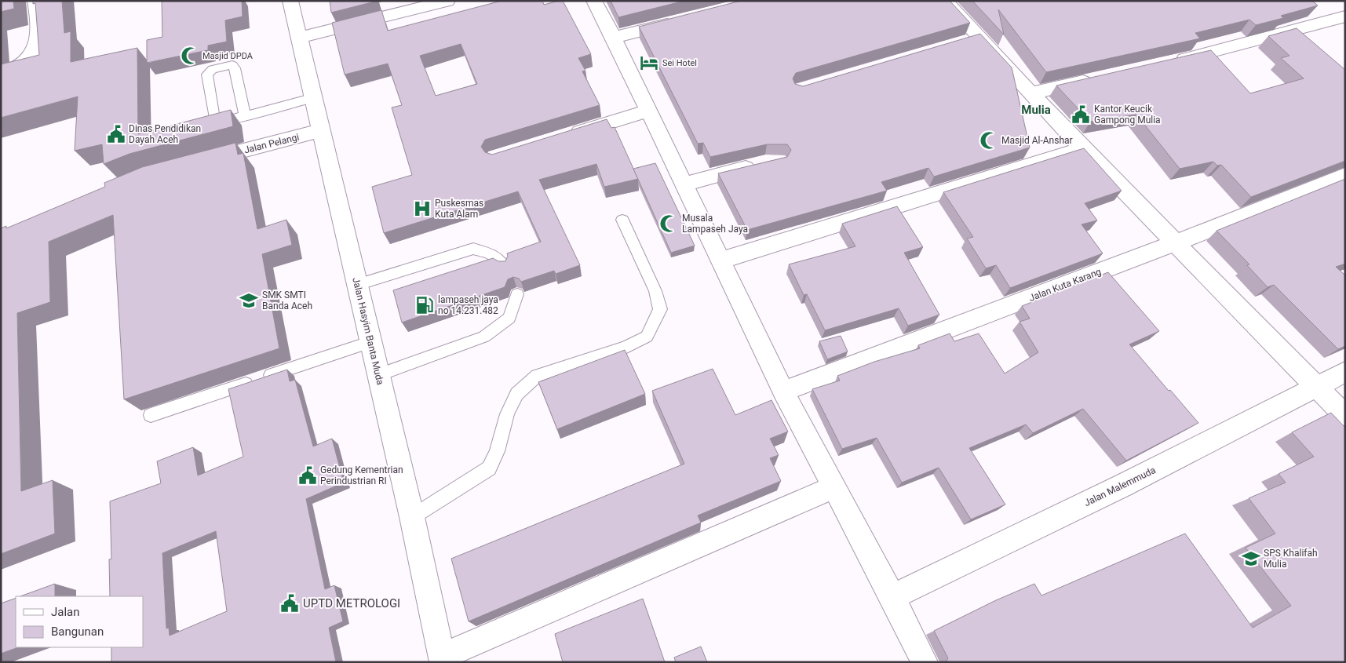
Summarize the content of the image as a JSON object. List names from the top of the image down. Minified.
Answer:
{"streets":{"street":["Jalan Pelangi","Jalan Kuta Karang","Jalan Hasyim Banta Muda","Jalan Malemmuda"]},"crossings":[["Jalan Pelangi","Jalan Hasyim Banta Muda"]],"districts":["Mulia"],"places":{"mosque":["Masjid DPDA","Masjid Al-Anshar","Musala Lampaseh Jaya"],"hotel":["Sei Hotel"],"public building":["Kantor Keucik Gampong Mulia","Dinas Pendidikan Dayah Aceh","Gedung Kementrian Perindustrian RI","UPTD METROLOGI"],"hospital":["Puskesmas Kuta Alam"],"school or university":["SMK SMTI Banda Aceh","SPS Khalifah Mulia"],"fuel station":["lampaseh jaya no 14.231.482"]},"legend":["Jalan","Bangunan"]}
